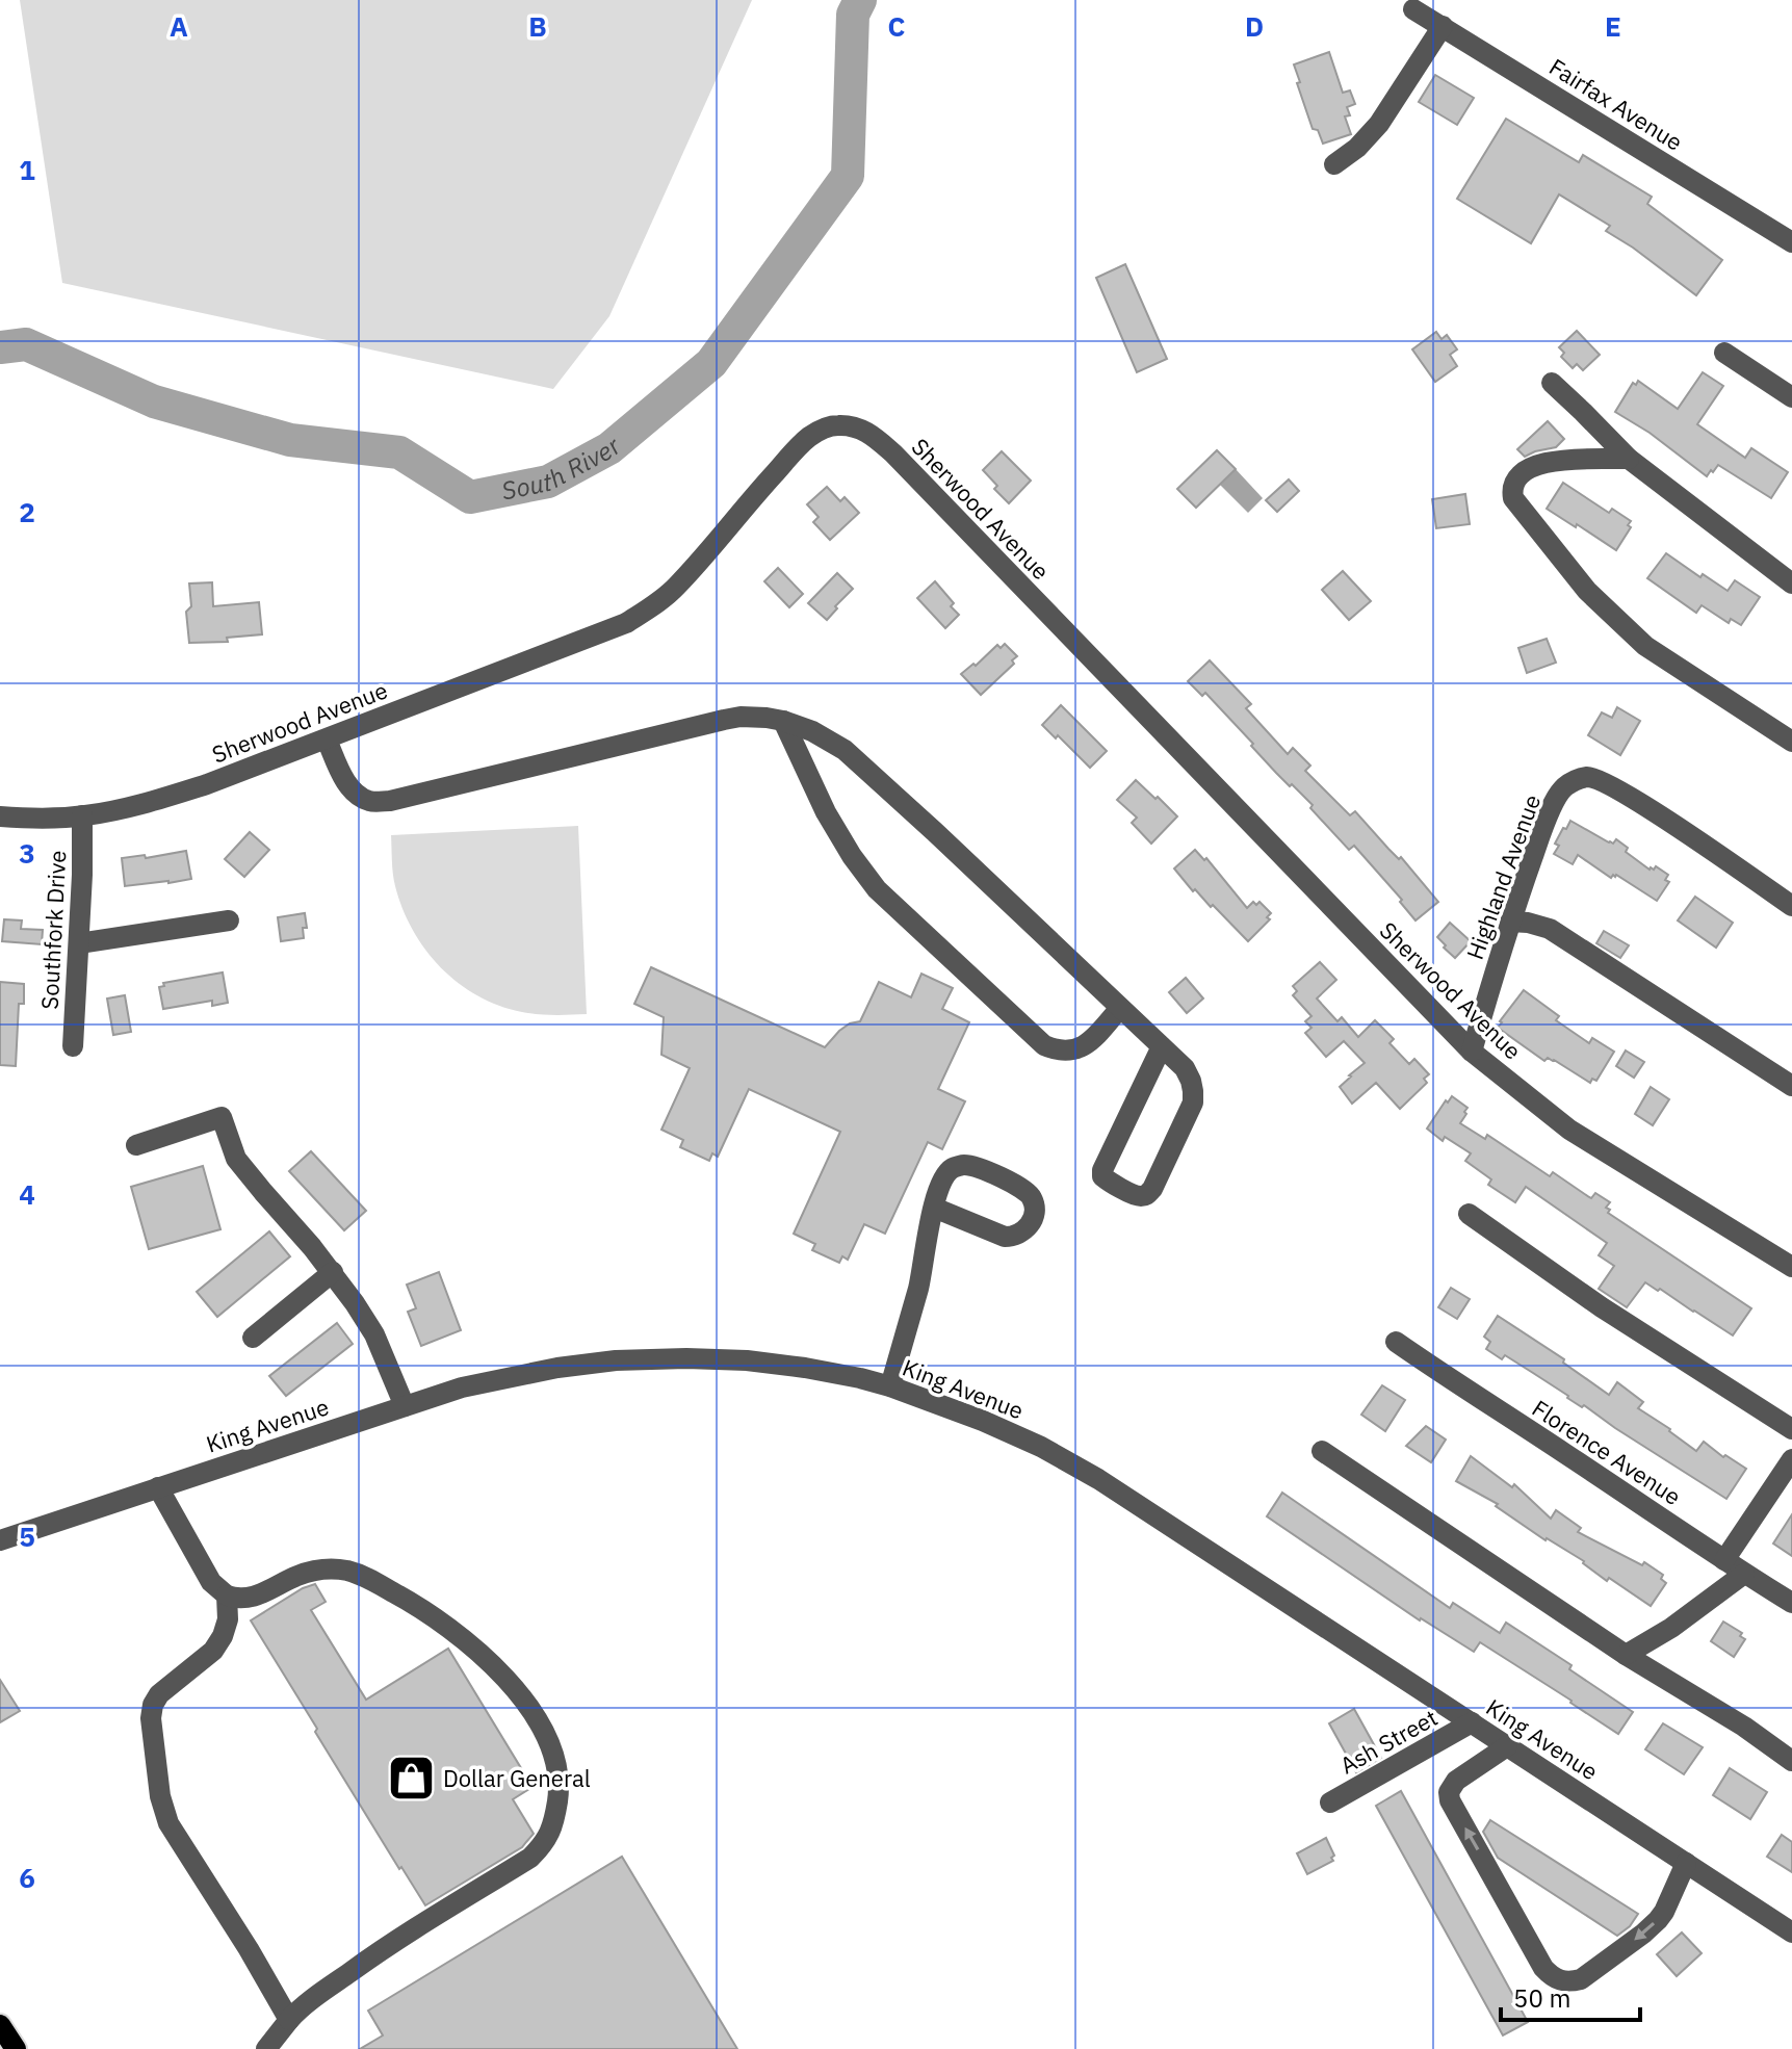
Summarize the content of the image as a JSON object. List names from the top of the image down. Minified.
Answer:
{"streets":{"street":["Fairfax Avenue","Sherwood Avenue","Highland Avenue","Southfork Drive","King Avenue","Florence Avenue","Ash Street"]},"crossings":[["Sherwood Avenue","Highland Avenue"],["Sherwood Avenue","Southfork Drive"],["King Avenue","Ash Street"]],"water":["South River"],"places":{"shop":["Dollar General"]},"scale_bar":"50 m","grid":{"columns":["A","B","C","D","E"],"rows":["1","2","3","4","5","6"]}}
